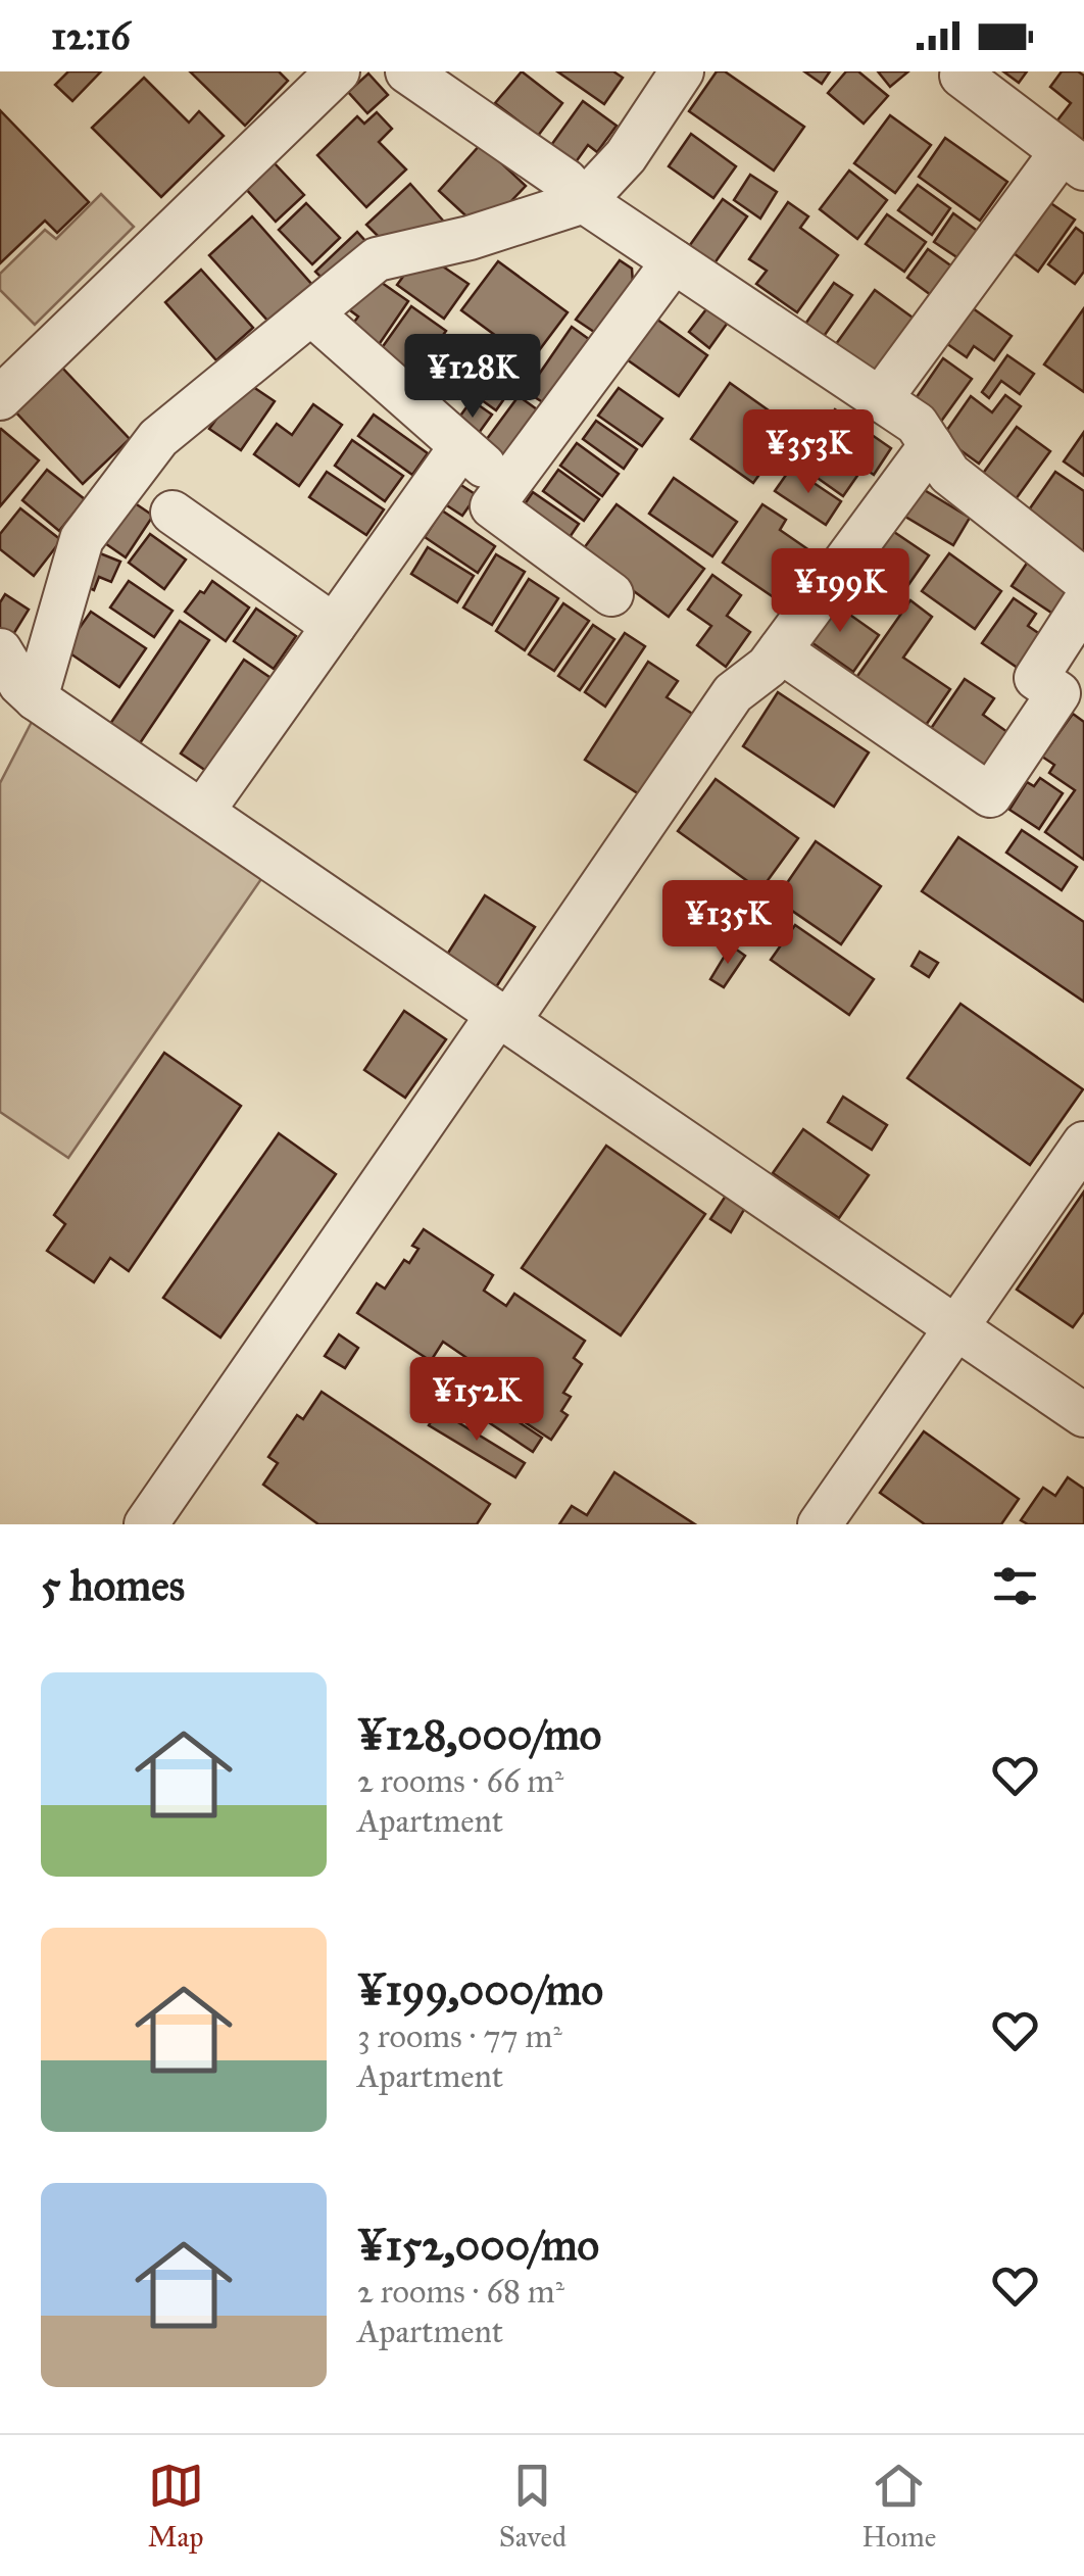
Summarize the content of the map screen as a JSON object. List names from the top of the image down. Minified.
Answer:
{"page":{"status":"12:16","price":["¥128K","¥353K","¥199K","¥135K","¥152K"],"heading":"5 homes","list":[{"name":"¥128,000/mo","note":"2 rooms · 66 m² · Apartment"},{"name":"¥199,000/mo","note":"3 rooms · 77 m² · Apartment"},{"name":"¥152,000/mo","note":"2 rooms · 68 m² · Apartment"}],"tabs":["Map","Saved","Home"]}}
